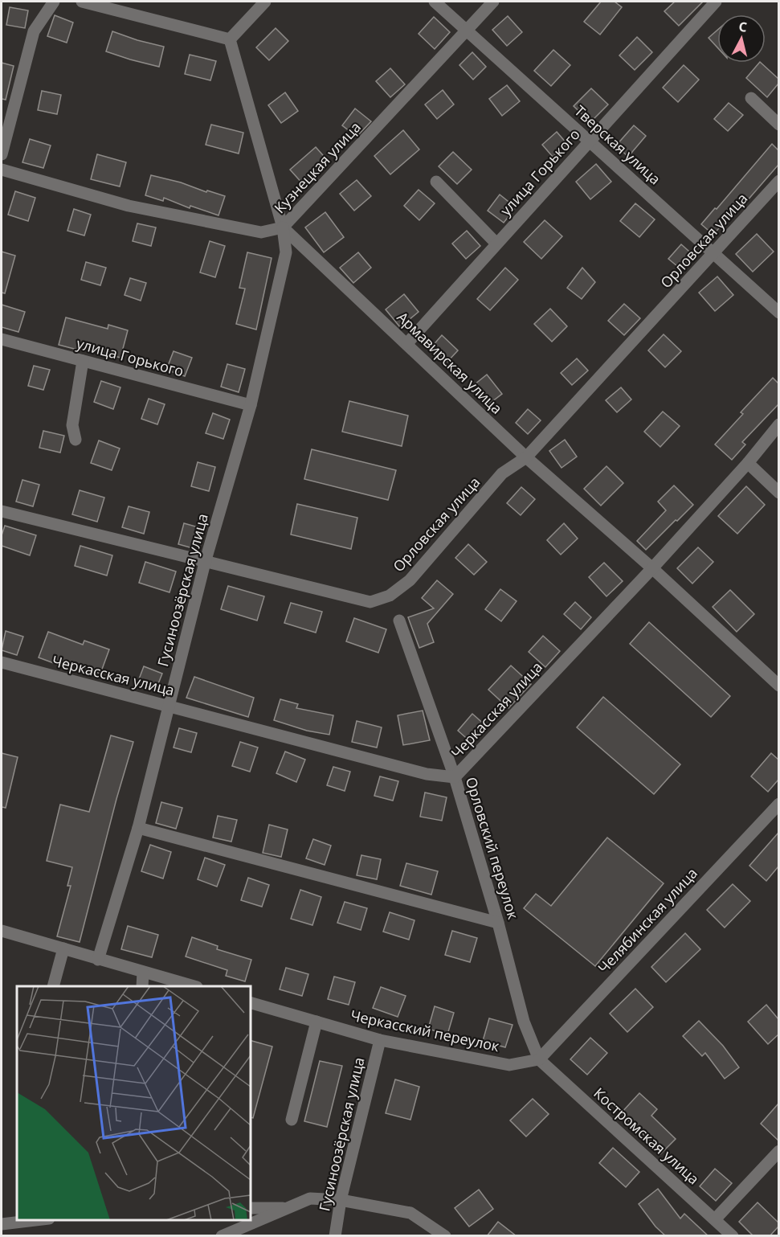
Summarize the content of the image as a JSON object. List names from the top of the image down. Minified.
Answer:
{"streets":{"street":["Тверская улица","Кузнецкая улица","улица Горького","Орловская улица","Армавирская улица","Гусиноозёрская улица","Черкасская улица","Орловский переулок","Челябинская улица","Черкасский переулок","Костромская улица"]},"crossings":[["Тверская улица","Кузнецкая улица"],["Тверская улица","улица Горького"],["Тверская улица","Орловская улица"],["Кузнецкая улица","Армавирская улица"],["Кузнецкая улица","Гусиноозёрская улица"],["улица Горького","Армавирская улица"],["улица Горького","Гусиноозёрская улица"],["Орловская улица","Армавирская улица"],["Орловская улица","Гусиноозёрская улица"],["Армавирская улица","Гусиноозёрская улица"],["Армавирская улица","Черкасская улица"],["Гусиноозёрская улица","Черкасская улица"],["Гусиноозёрская улица","Черкасский переулок"],["Черкасская улица","Орловский переулок"],["Орловский переулок","Челябинская улица"],["Орловский переулок","Черкасский переулок"],["Орловский переулок","Костромская улица"],["Челябинская улица","Черкасский переулок"],["Челябинская улица","Костромская улица"],["Черкасский переулок","Костромская улица"]],"north":"top"}
